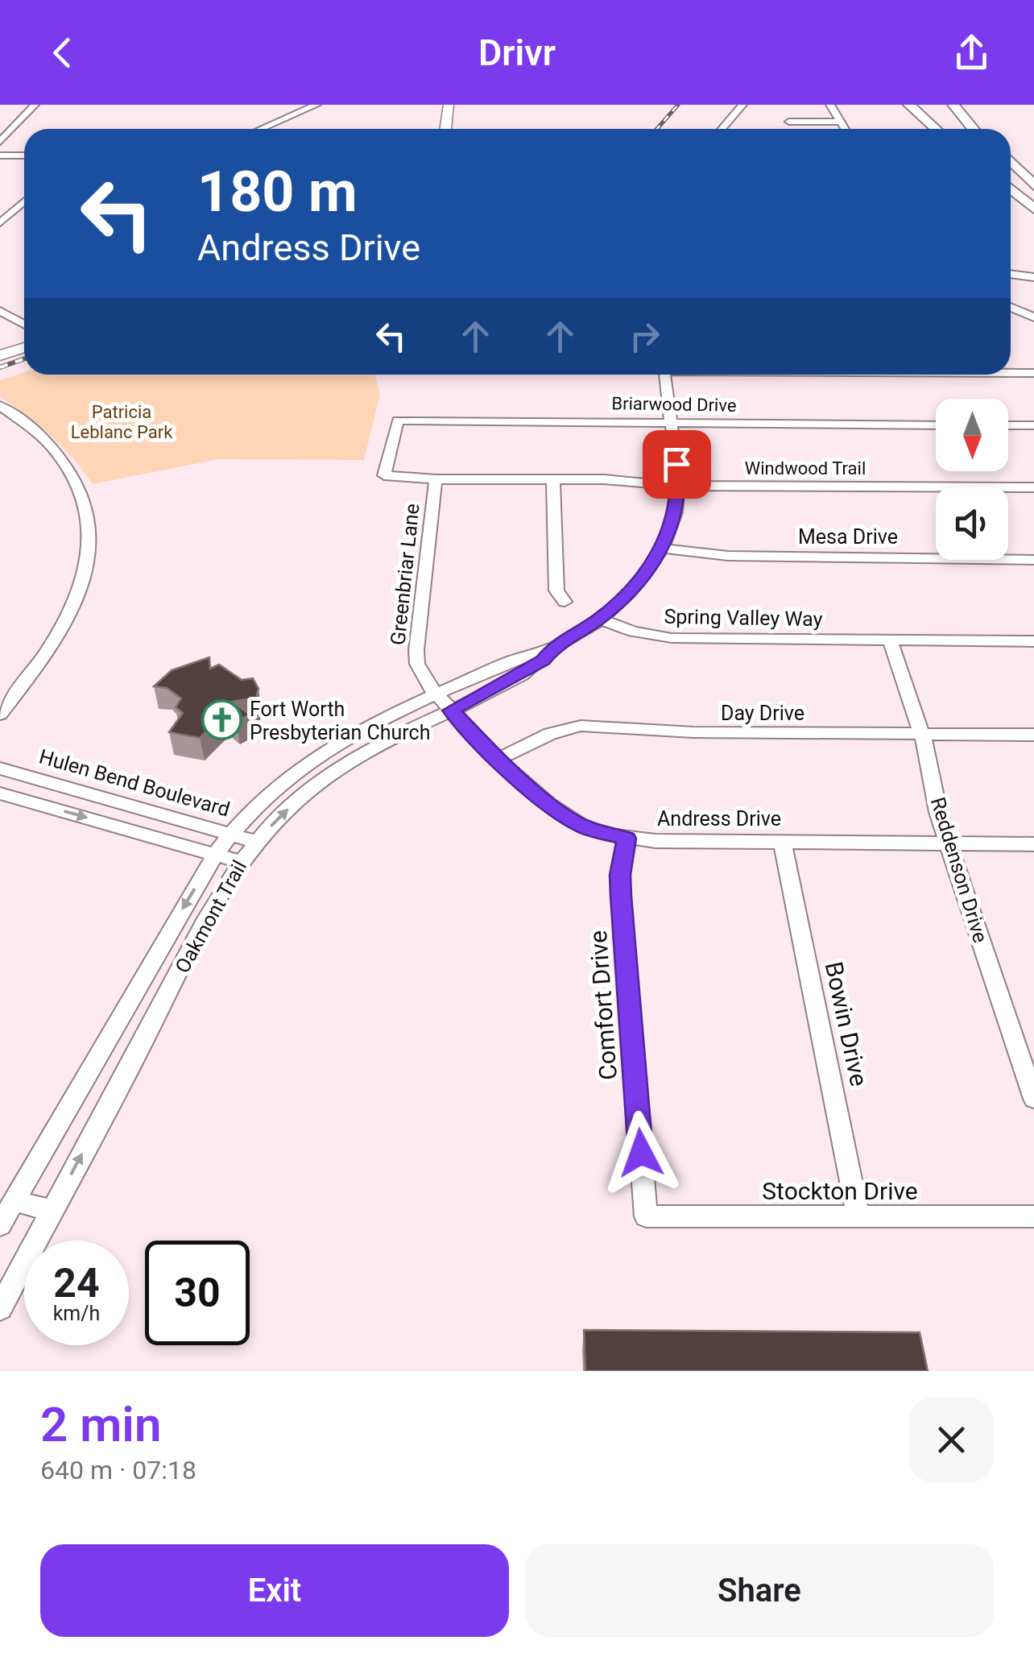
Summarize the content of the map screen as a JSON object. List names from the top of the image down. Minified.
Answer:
{"streets":{"street":["Briarwood Drive","Windwood Trail","Mesa Drive","Greenbriar Lane","Spring Valley Way","Day Drive","Hulen Bend Boulevard","Andress Drive","Reddenson Drive","Oakmont Trail","Comfort Drive","Bowin Drive","Stockton Drive"]},"crossings":[["Briarwood Drive","Windwood Trail"],["Briarwood Drive","Oakmont Trail"],["Windwood Trail","Greenbriar Lane"],["Windwood Trail","Oakmont Trail"],["Mesa Drive","Oakmont Trail"],["Greenbriar Lane","Andress Drive"],["Greenbriar Lane","Oakmont Trail"],["Spring Valley Way","Reddenson Drive"],["Spring Valley Way","Oakmont Trail"],["Day Drive","Andress Drive"],["Day Drive","Reddenson Drive"],["Hulen Bend Boulevard","Oakmont Trail"],["Andress Drive","Reddenson Drive"],["Andress Drive","Oakmont Trail"],["Andress Drive","Comfort Drive"],["Andress Drive","Bowin Drive"],["Comfort Drive","Stockton Drive"],["Bowin Drive","Stockton Drive"]],"parks":["Patricia Leblanc Park"],"places":{"church":["Fort Worth Presbyterian Church"]},"north":"bottom","page":{"header":"Drivr","turn":["180 m","Andress Drive"],"speed":"24 km/h","limit":"30","heading":["2 min","640 m · 07:18"],"buttons":["Exit","Share"]}}
